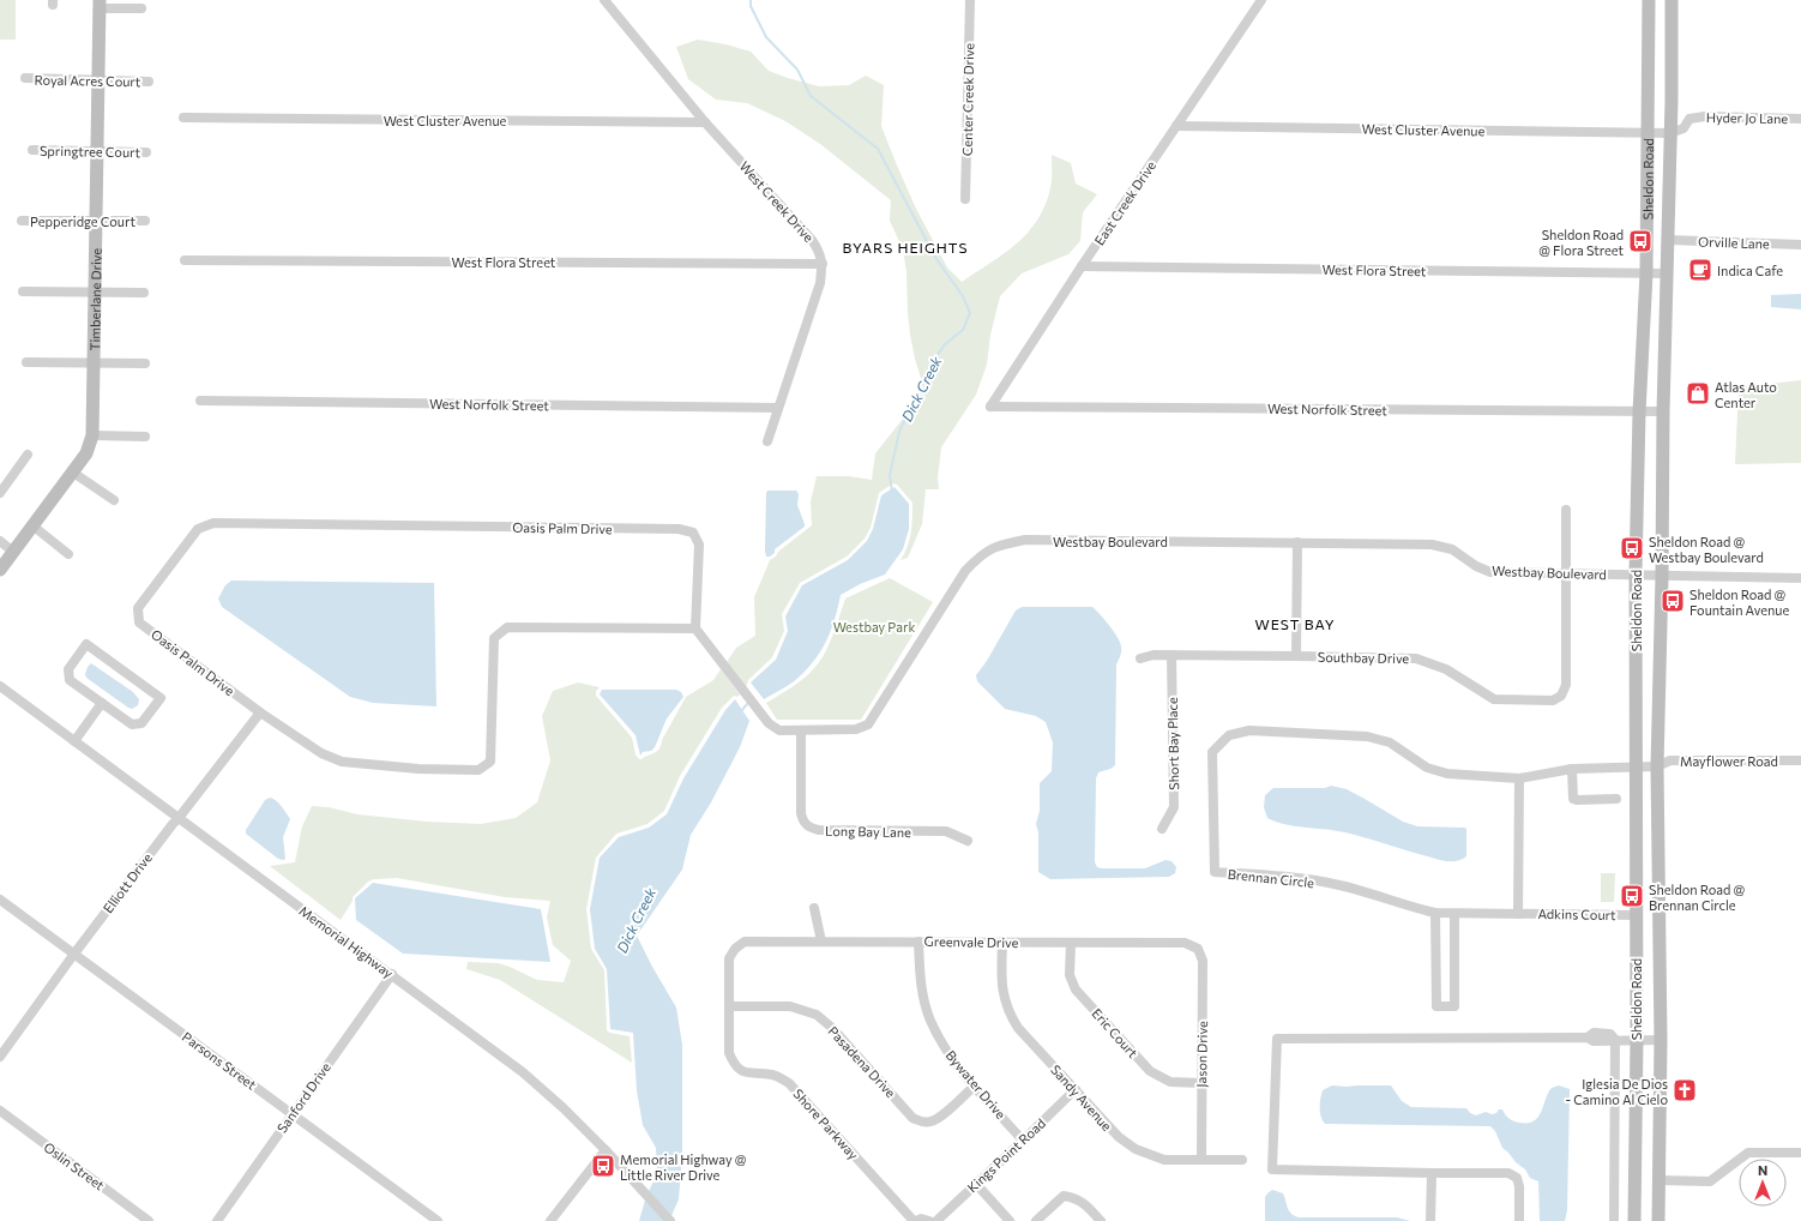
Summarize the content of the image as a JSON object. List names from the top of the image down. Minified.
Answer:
{"streets":{"main road":["Sheldon Road","Timberlane Drive"],"street":["Royal Acres Court","Center Creek Drive","Hyder Jo Lane","West Cluster Avenue","Springtree Court","West Creek Drive","East Creek Drive","Pepperidge Court","Orville Lane","West Flora Street","West Norfolk Street","Oasis Palm Drive","Westbay Boulevard","Southbay Drive","Short Bay Place","Mayflower Road","Long Bay Lane","Brennan Circle","Elliott Drive","Adkins Court","Memorial Highway","Greenvale Drive","Eric Court","Jason Drive","Parsons Street","Pasadena Drive","Bywater Drive","Sanford Drive","Sandy Avenue","Shore Parkway","Kings Point Road","Oslin Street"]},"crossings":[["Royal Acres Court","Timberlane Drive"],["Hyder Jo Lane","West Cluster Avenue"],["Hyder Jo Lane","Sheldon Road"],["West Cluster Avenue","Sheldon Road"],["West Cluster Avenue","West Creek Drive"],["West Cluster Avenue","East Creek Drive"],["Springtree Court","Timberlane Drive"],["Sheldon Road","Orville Lane"],["Sheldon Road","West Flora Street"],["Sheldon Road","West Norfolk Street"],["Sheldon Road","Westbay Boulevard"],["Sheldon Road","Mayflower Road"],["Sheldon Road","Brennan Circle"],["Sheldon Road","Adkins Court"],["West Creek Drive","West Flora Street"],["East Creek Drive","West Flora Street"],["East Creek Drive","West Norfolk Street"],["Pepperidge Court","Timberlane Drive"],["Oasis Palm Drive","Westbay Boulevard"],["Oasis Palm Drive","Elliott Drive"],["Westbay Boulevard","Southbay Drive"],["Westbay Boulevard","Long Bay Lane"],["Southbay Drive","Short Bay Place"],["Mayflower Road","Brennan Circle"],["Brennan Circle","Adkins Court"],["Elliott Drive","Memorial Highway"],["Elliott Drive","Parsons Street"],["Memorial Highway","Sanford Drive"],["Greenvale Drive","Eric Court"],["Greenvale Drive","Jason Drive"],["Greenvale Drive","Bywater Drive"],["Greenvale Drive","Sandy Avenue"],["Greenvale Drive","Shore Parkway"],["Eric Court","Jason Drive"],["Jason Drive","Sandy Avenue"],["Parsons Street","Sanford Drive"],["Pasadena Drive","Bywater Drive"],["Pasadena Drive","Shore Parkway"],["Bywater Drive","Kings Point Road"],["Sandy Avenue","Kings Point Road"]],"districts":["BYARS HEIGHTS","WEST BAY"],"water":["Dick Creek"],"parks":["Westbay Park"],"places":{"bus stop":["Sheldon Road @ Flora Street","Sheldon Road @ Westbay Boulevard","Sheldon Road @ Fountain Avenue","Sheldon Road @ Brennan Circle","Memorial Highway @ Little River Drive"],"cafe":["Indica Cafe"],"shop":["Atlas Auto Center"],"church":["Iglesia De Dios - Camino Al Cielo"]},"north":"top"}
